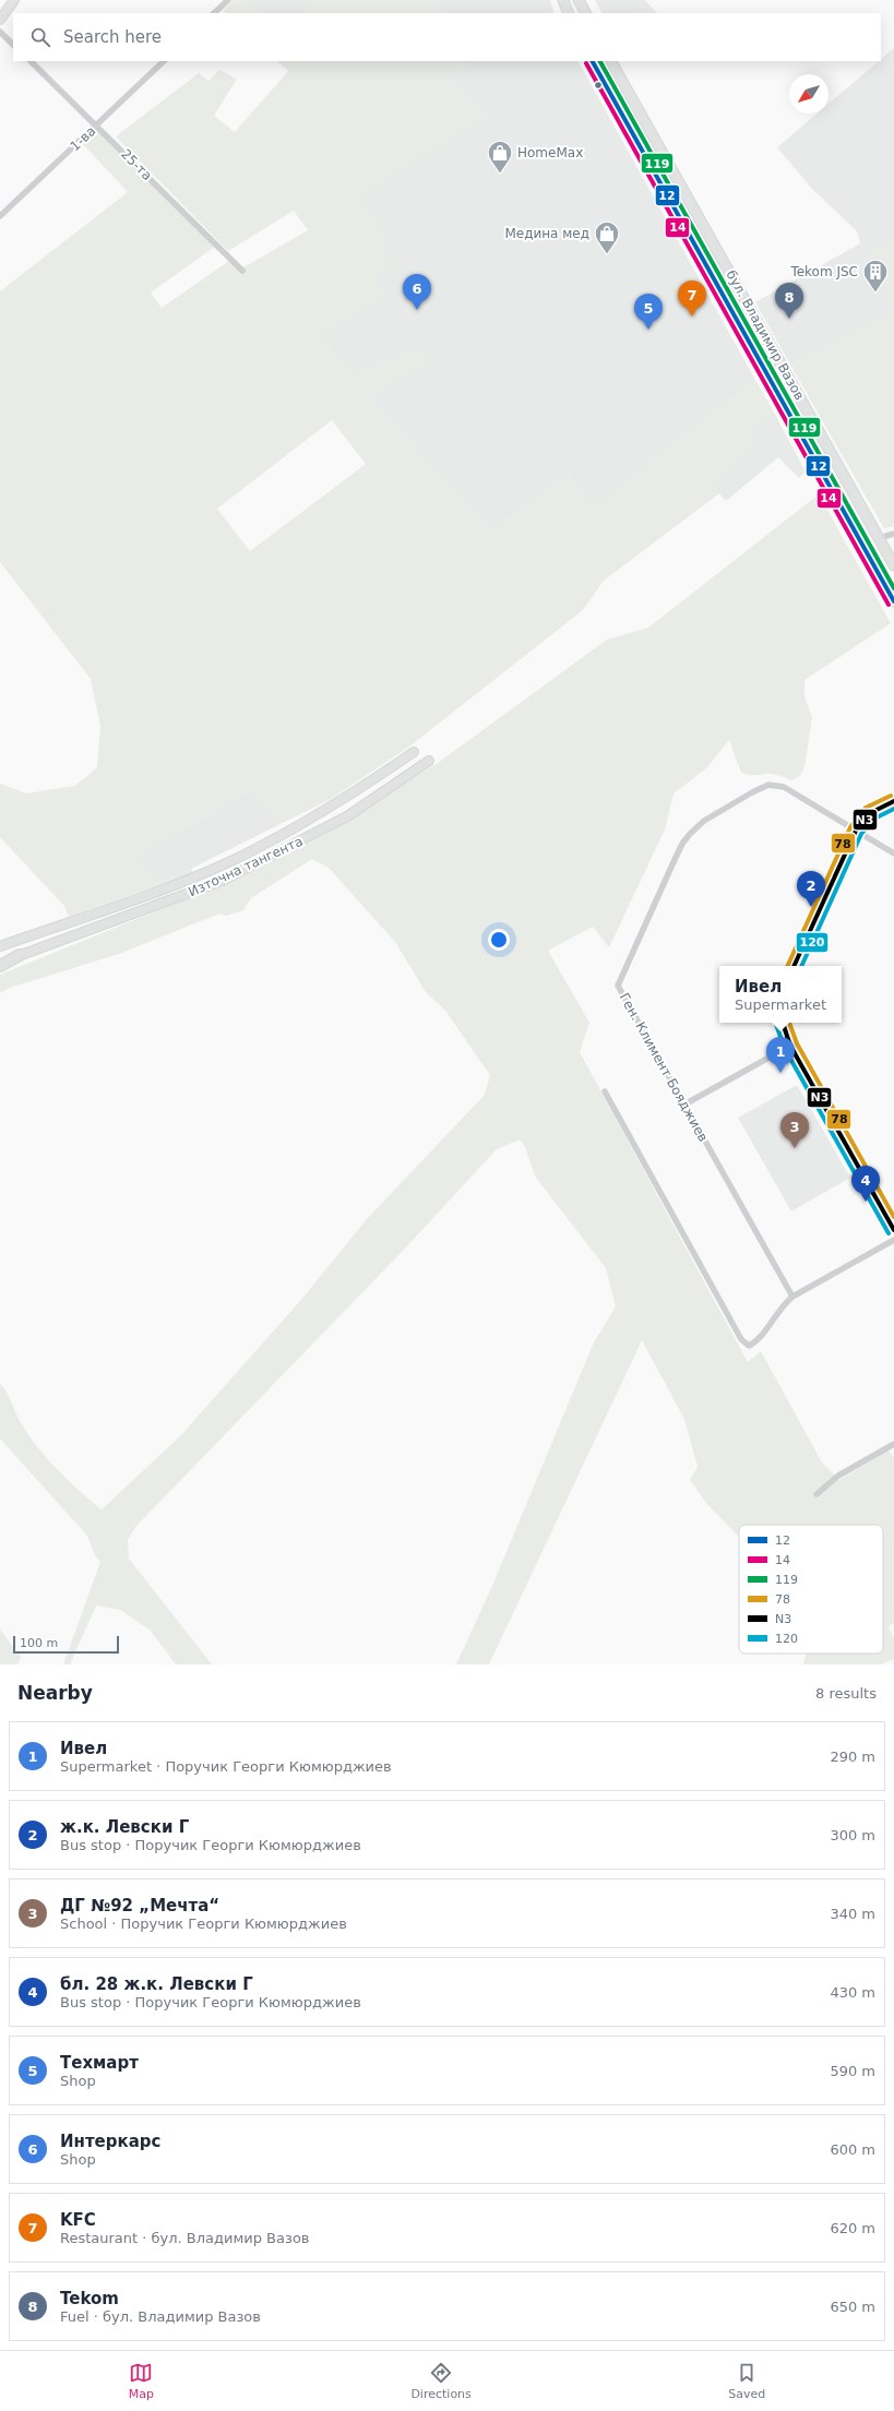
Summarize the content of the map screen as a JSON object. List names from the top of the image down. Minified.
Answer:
{"streets":{"main road":["бул. Владимир Вазов"],"street":["1-ва","25-та","Източна тангента","Ген. Климент Бояджиев"]},"crossings":[["1-ва","25-та"]],"places":{"shop":["HomeMax","Медина мед"],"building":["Tekom JSC"]},"lines":["transit line 12","transit line 119","transit line 14","transit line 78","transit line N3","transit line 120"],"legend":["12","14","119","78","N3","120"],"scale_bar":"100 m","north":"bottom left","page":{"search":"Search here","pins":["6","7","8","5","2","1","3","4"],"popup":["Ивел","Supermarket"],"scale":"100 m","heading":["Nearby","8 results"],"list":[{"mark":"1","name":"Ивел","note":"Supermarket · Поручик Георги Кюмюрджиев","value":"290 m"},{"mark":"2","name":"ж.к. Левски Г","note":"Bus stop · Поручик Георги Кюмюрджиев","value":"300 m"},{"mark":"3","name":"ДГ №92 „Мечта“","note":"School · Поручик Георги Кюмюрджиев","value":"340 m"},{"mark":"4","name":"бл. 28 ж.к. Левски Г","note":"Bus stop · Поручик Георги Кюмюрджиев","value":"430 m"},{"mark":"5","name":"Техмарт","note":"Shop","value":"590 m"},{"mark":"6","name":"Интеркарс","note":"Shop","value":"600 m"},{"mark":"7","name":"KFC","note":"Restaurant · бул. Владимир Вазов","value":"620 m"},{"mark":"8","name":"Tekom","note":"Fuel · бул. Владимир Вазов","value":"650 m"}],"nav":["Map","Directions","Saved"]}}
